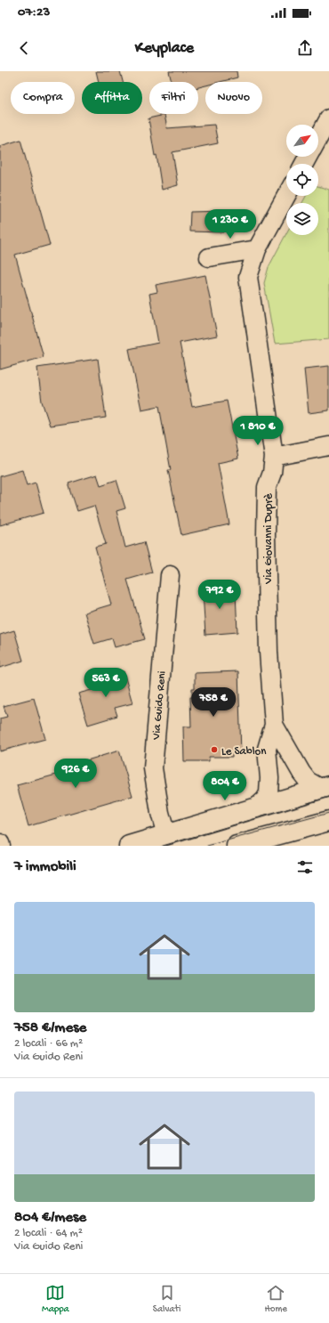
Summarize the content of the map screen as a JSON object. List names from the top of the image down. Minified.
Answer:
{"streets":{"street":["Via Giovanni Duprè","Via Guido Reni"]},"places":["Le Sablon"],"north":"top right","page":{"status":"07:23","header":"Keyplace","chip":["Compra","Affitta","Filtri","Nuovo"],"price":["1 230 €","1 810 €","792 €","563 €","758 €","926 €","804 €"],"heading":"7 immobili","list":[{"name":"758 €/mese","note":"2 locali · 66 m² · Via Guido Reni"},{"name":"804 €/mese","note":"2 locali · 64 m² · Via Guido Reni"}],"tabs":["Mappa","Salvati","Home"]}}
